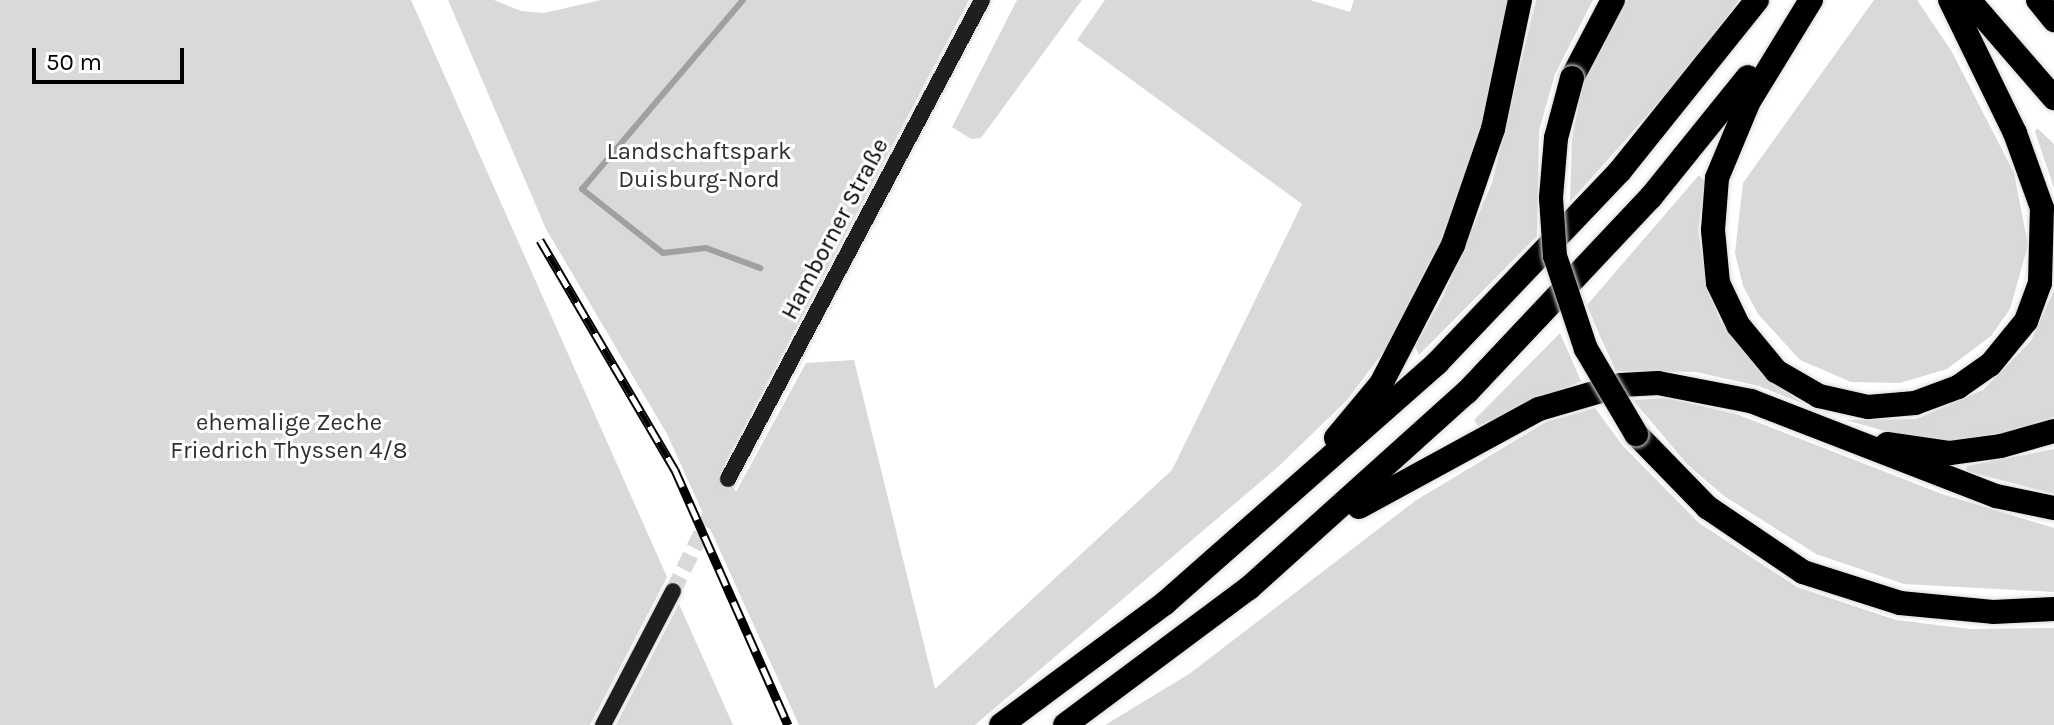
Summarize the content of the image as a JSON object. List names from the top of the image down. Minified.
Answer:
{"streets":{"street":["Hamborner Straße"]},"parks":["Landschaftspark Duisburg-Nord","ehemalige Zeche Friedrich Thyssen 4/8"],"scale_bar":"50 m"}
